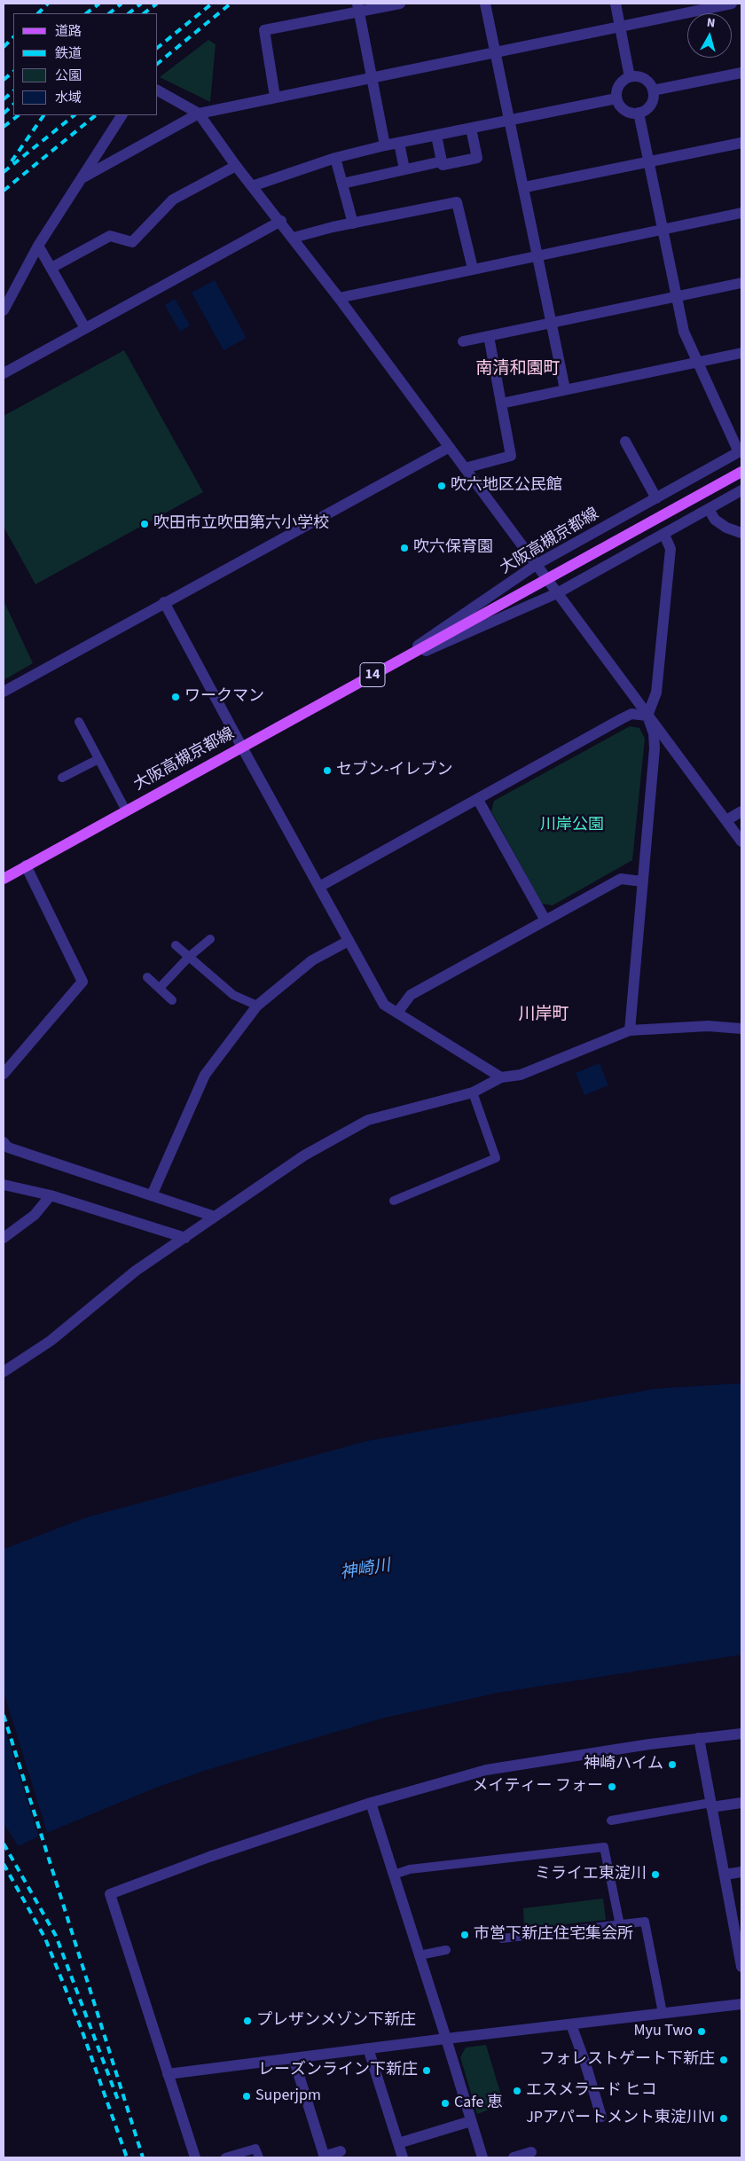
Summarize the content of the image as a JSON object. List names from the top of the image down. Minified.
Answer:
{"streets":{"main road":["大阪高槻京都線","14"]},"districts":["南清和園町","川岸町"],"water":["神崎川"],"parks":["川岸公園"],"places":["吹六地区公民館","吹田市立吹田第六小学校","吹六保育園","ワークマン","セブン-イレブン","神崎ハイム","メイティー フォー","ミライエ東淀川","市営下新庄住宅集会所","プレザンメゾン下新庄","Myu Two","フォレストゲート下新庄","レーズンライン下新庄","エスメラード ヒコ","Superjpm","Cafe 恵","JPアパートメント東淀川VI"],"legend":["道路","鉄道","公園","水域"],"north":"top"}
